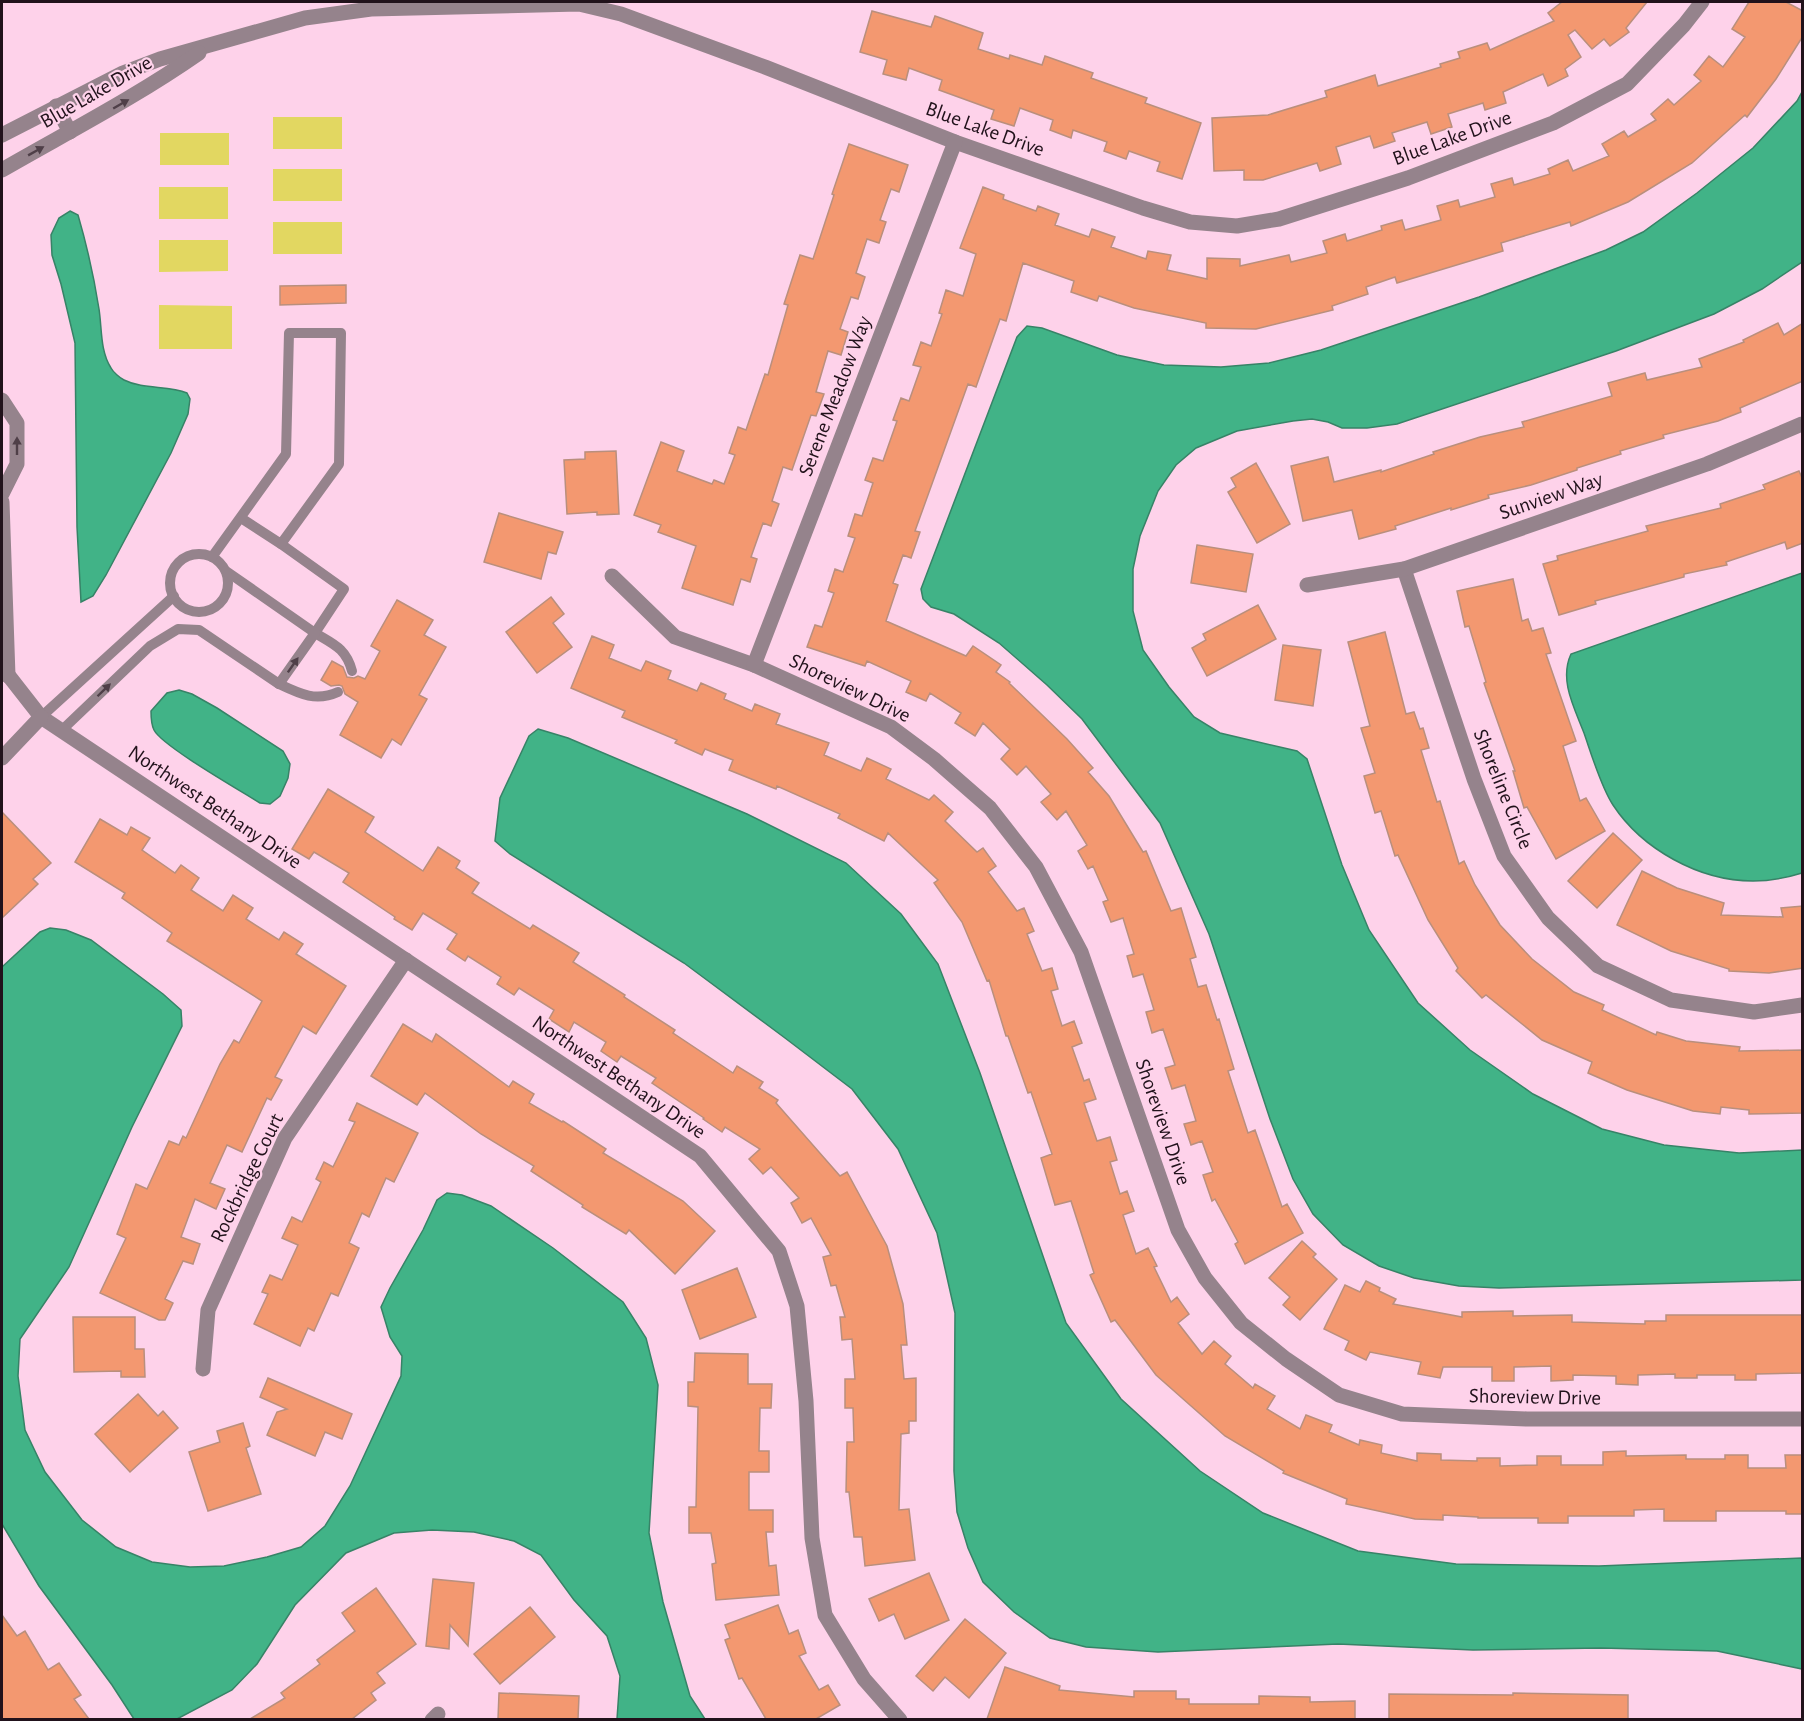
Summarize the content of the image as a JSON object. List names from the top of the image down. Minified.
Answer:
{"streets":{"street":["Blue Lake Drive","Serene Meadow Way","Sunview Way","Shoreview Drive","Shoreline Circle","Northwest Bethany Drive","Rockbridge Court"]},"crossings":[["Blue Lake Drive","Serene Meadow Way"],["Serene Meadow Way","Shoreview Drive"],["Sunview Way","Shoreline Circle"],["Northwest Bethany Drive","Rockbridge Court"]]}
